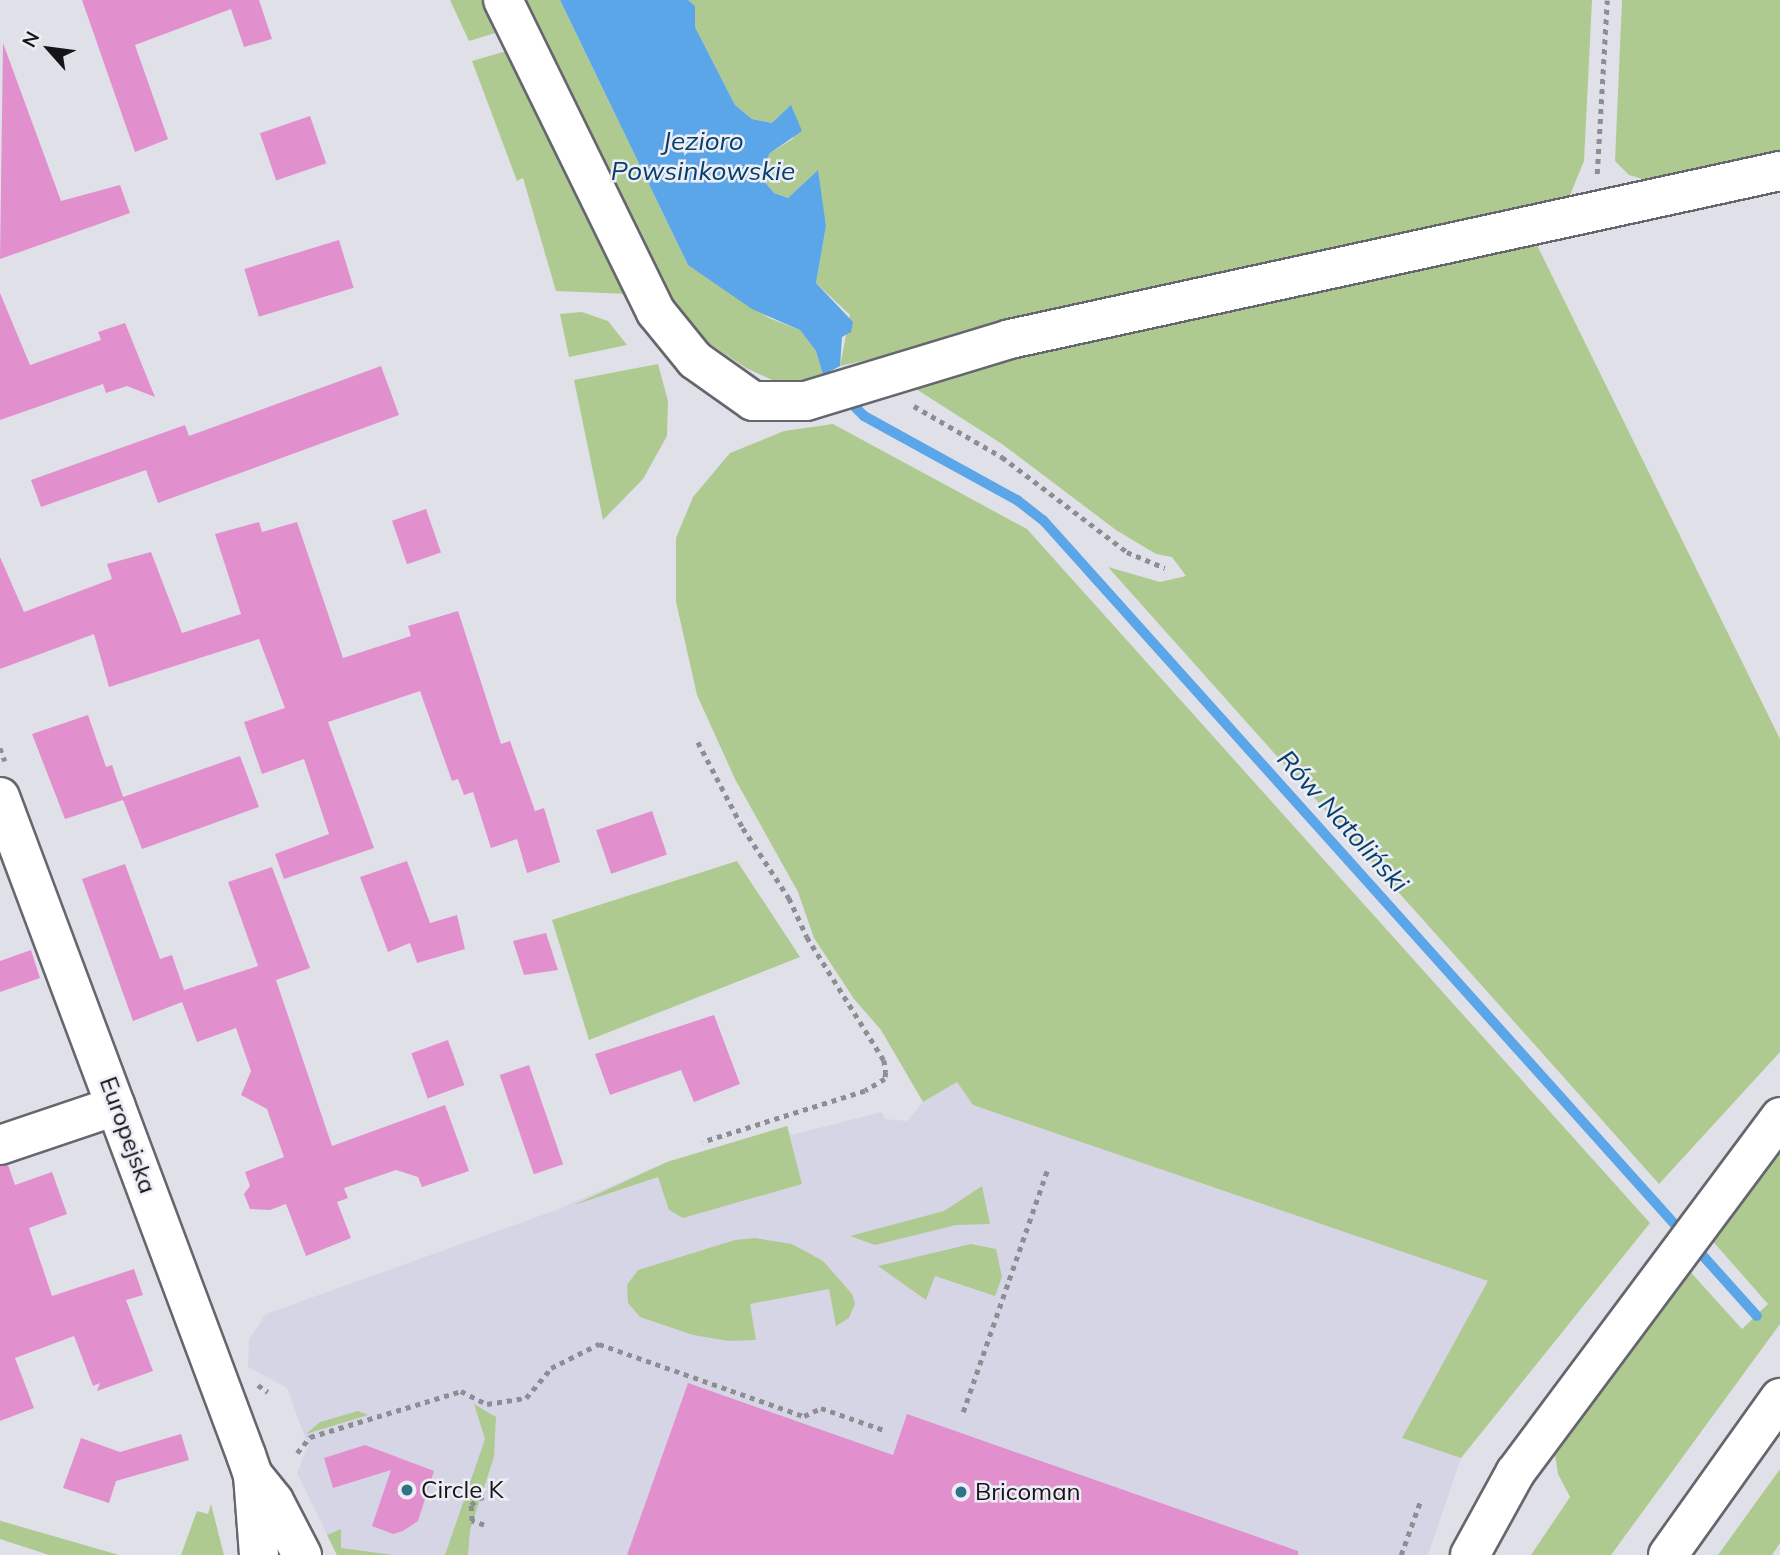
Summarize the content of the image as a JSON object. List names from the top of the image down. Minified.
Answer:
{"streets":{"main road":["Europejska"]},"water":["Jezioro Powsinkowskie","Rów Natoliński"],"places":["Circle K","Bricoman"],"north":"top left"}
